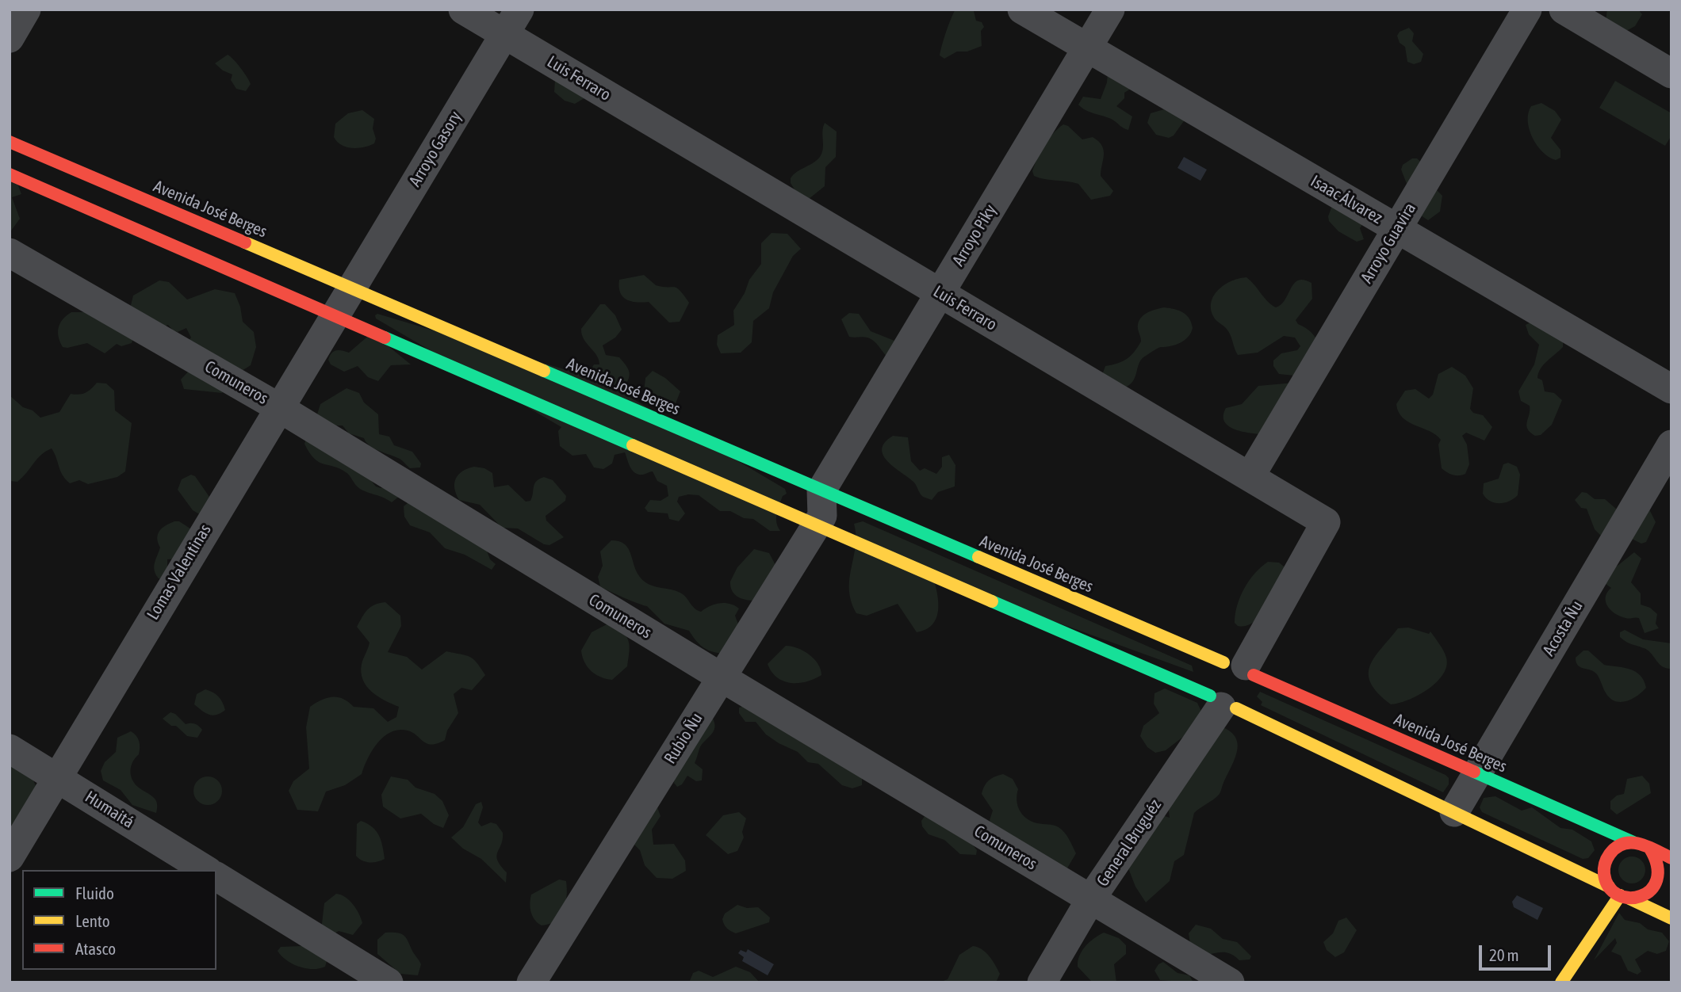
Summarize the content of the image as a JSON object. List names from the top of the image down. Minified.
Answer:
{"streets":{"main road":["Avenida José Berges"],"street":["Luis Ferraro","Arroyo Gasory","Isaac Álvarez","Arroyo Piky","Arroyo Guavira","Comuneros","Lomas Valentinas","Acosta Ñu","Rubio Ñu","Humaitá","General Bruguéz"]},"crossings":[["Luis Ferraro","Arroyo Gasory"],["Luis Ferraro","Avenida José Berges"],["Luis Ferraro","Arroyo Piky"],["Luis Ferraro","Arroyo Guavira"],["Luis Ferraro","General Bruguéz"],["Arroyo Gasory","Avenida José Berges"],["Arroyo Gasory","Lomas Valentinas"],["Isaac Álvarez","Arroyo Piky"],["Isaac Álvarez","Arroyo Guavira"],["Avenida José Berges","Arroyo Piky"],["Avenida José Berges","Lomas Valentinas"],["Avenida José Berges","Acosta Ñu"],["Avenida José Berges","Rubio Ñu"],["Avenida José Berges","General Bruguéz"],["Arroyo Piky","Rubio Ñu"],["Comuneros","Lomas Valentinas"],["Comuneros","Rubio Ñu"],["Comuneros","General Bruguéz"],["Lomas Valentinas","Humaitá"]],"legend":["Fluido","Lento","Atasco"],"scale_bar":"20 m"}
